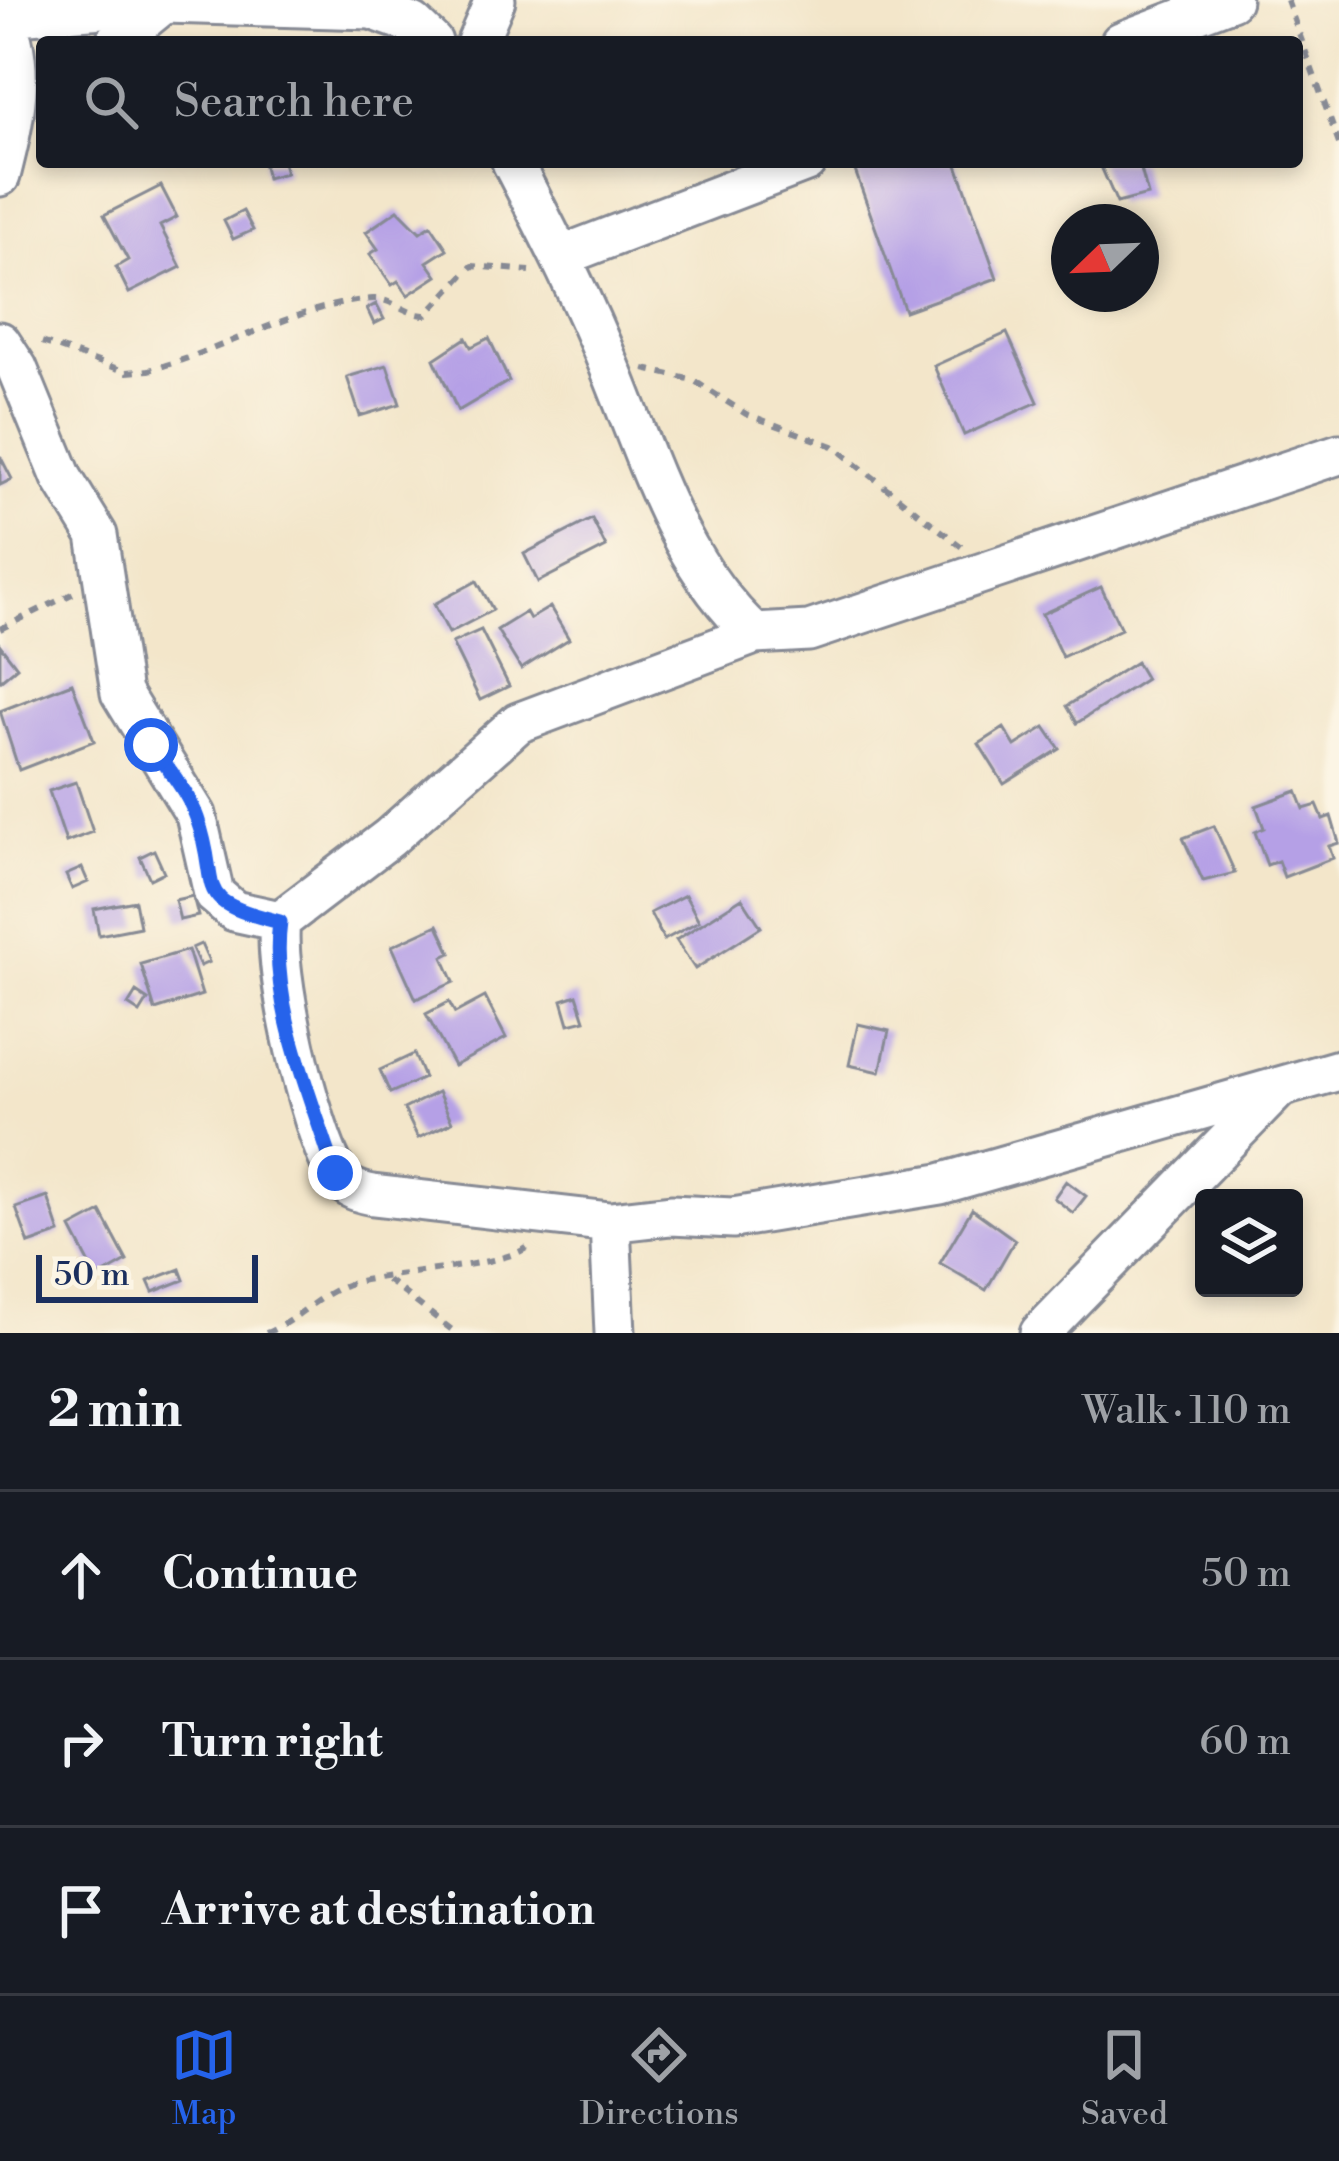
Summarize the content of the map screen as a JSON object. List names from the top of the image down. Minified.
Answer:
{"scale_bar":"50 m","north":"bottom left","page":{"search":"Search here","scale":"50 m","heading":["2 min","Walk · 110 m"],"list":[["Continue","50 m"],["Turn right","60 m"],"Arrive at destination"],"nav":["Map","Directions","Saved"]}}
